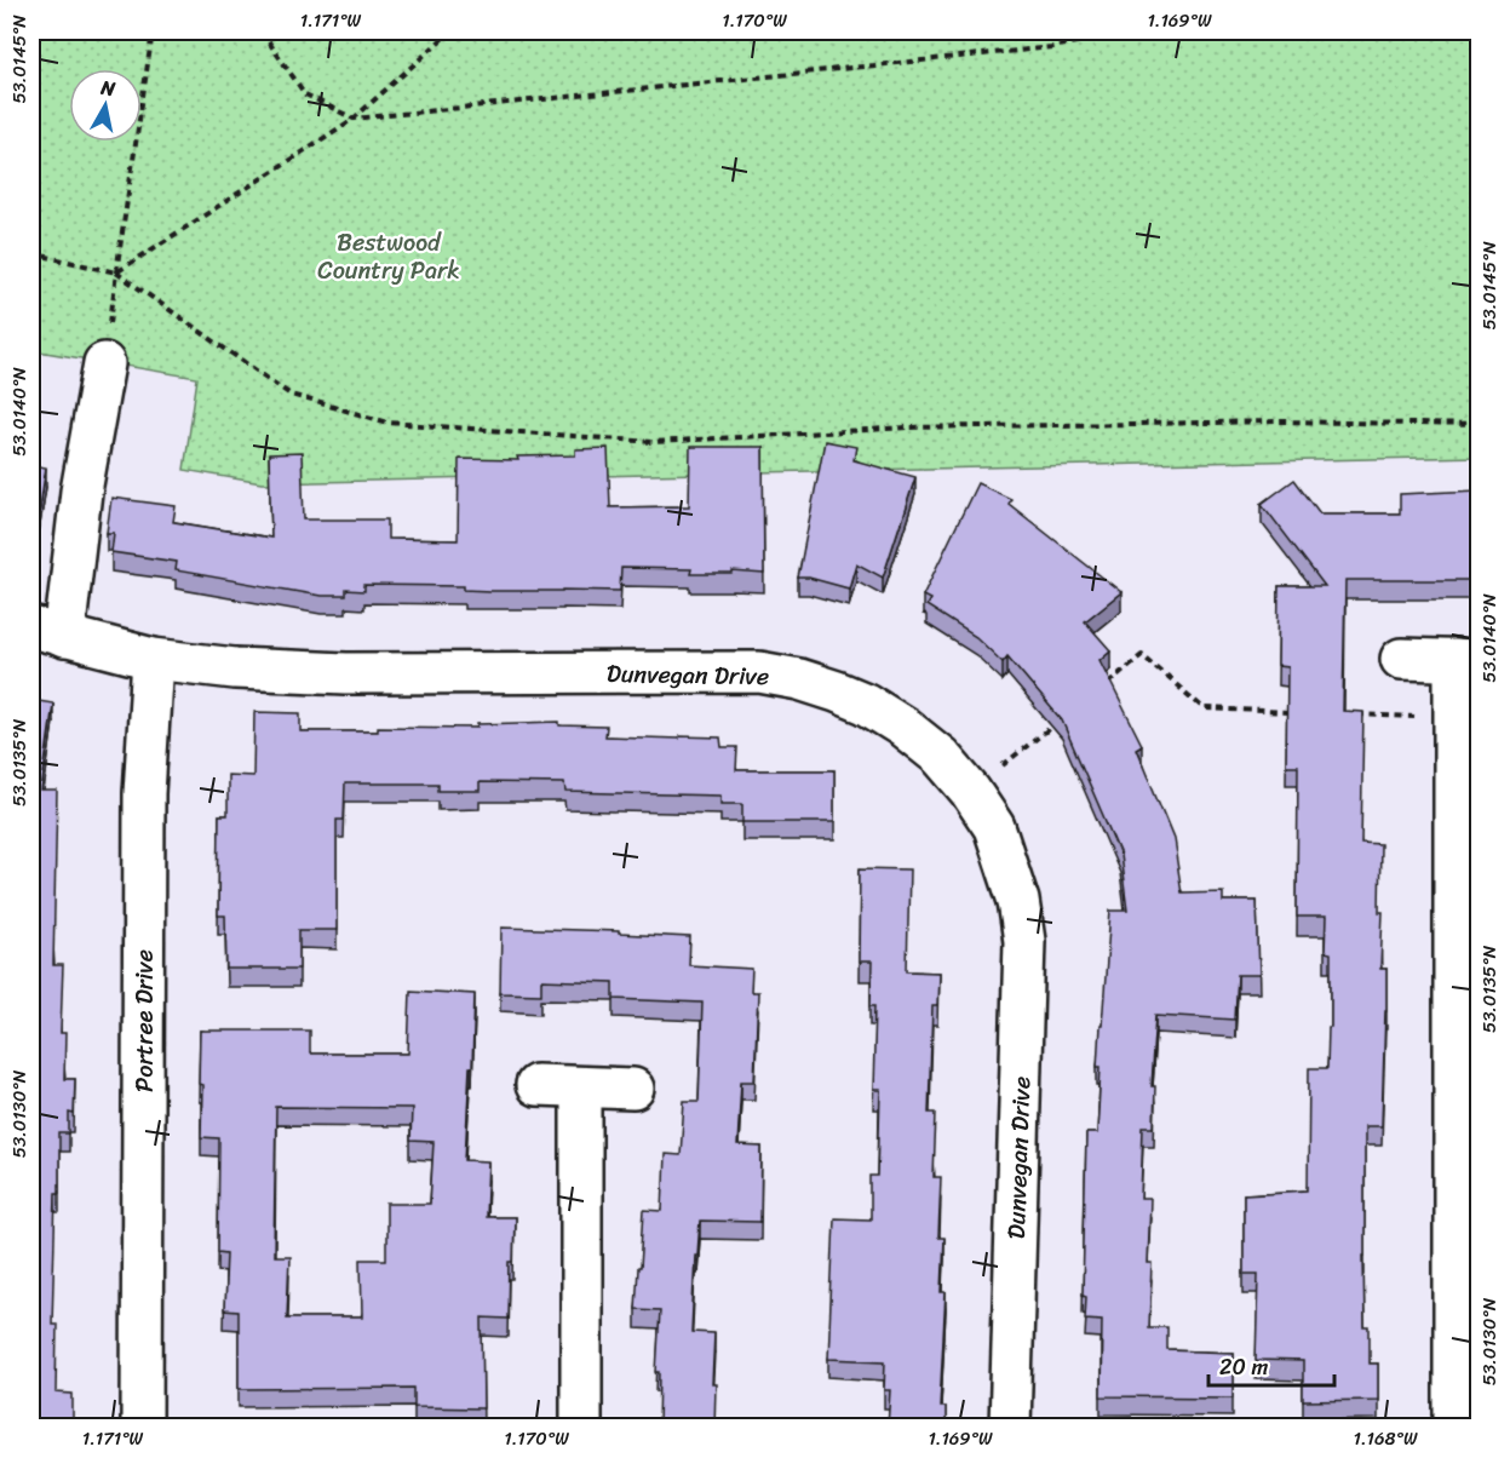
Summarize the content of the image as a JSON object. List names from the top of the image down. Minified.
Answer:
{"streets":{"street":["Dunvegan Drive","Portree Drive"]},"crossings":[["Dunvegan Drive","Portree Drive"]],"parks":["Bestwood Country Park"],"scale_bar":"20 m","north":"top","coordinates":["1.171°W","1.170°W","1.169°W","53.0145°N","53.0140°N","53.0135°N","53.0130°N","1.168°W"]}
